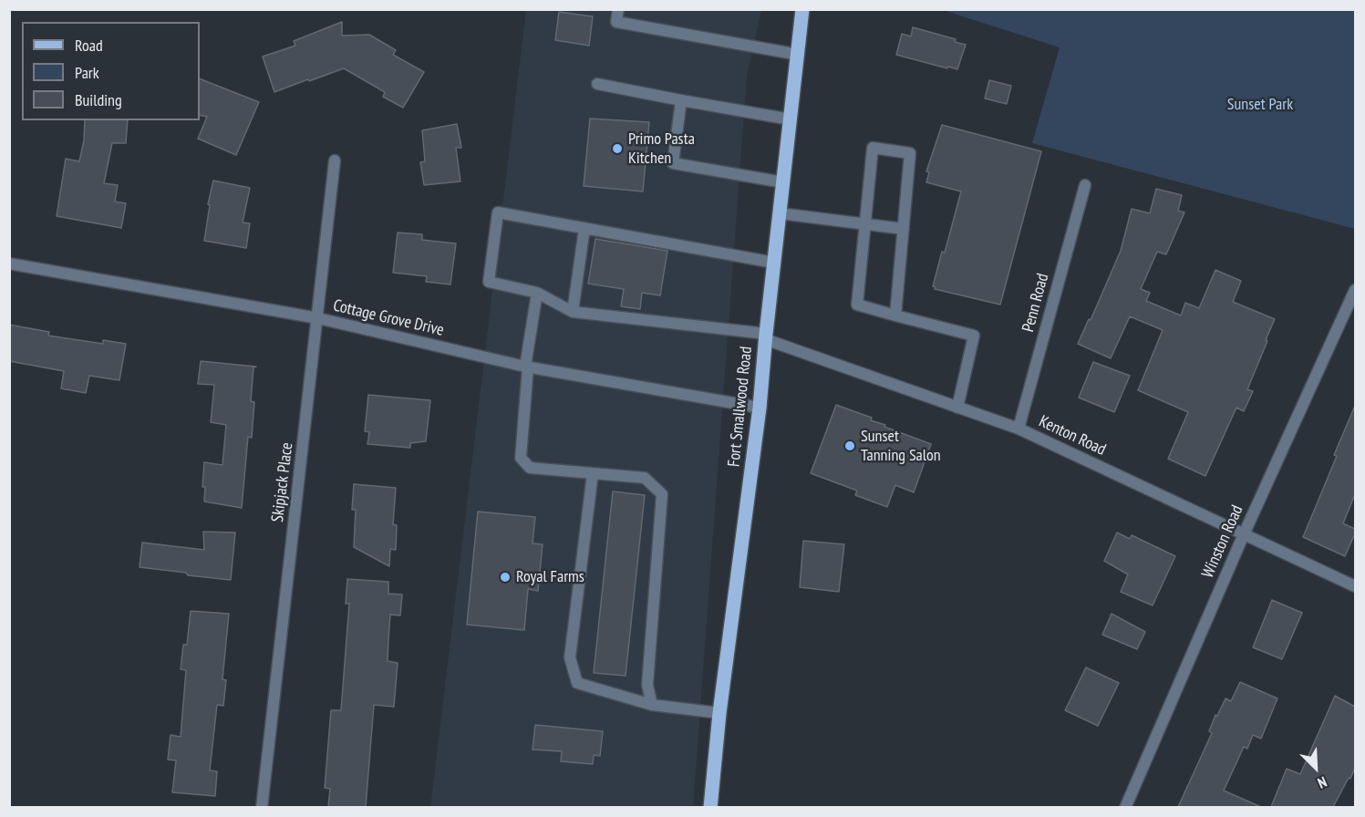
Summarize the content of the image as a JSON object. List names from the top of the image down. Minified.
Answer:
{"streets":{"main road":["Fort Smallwood Road"],"street":["Penn Road","Cottage Grove Drive","Kenton Road","Skipjack Place","Winston Road"]},"crossings":[["Penn Road","Kenton Road"],["Cottage Grove Drive","Fort Smallwood Road"],["Cottage Grove Drive","Skipjack Place"],["Fort Smallwood Road","Kenton Road"],["Kenton Road","Winston Road"]],"parks":["Sunset Park"],"places":["Primo Pasta Kitchen","Sunset Tanning Salon","Royal Farms"],"legend":["Road","Park","Building"],"north":"bottom right"}
